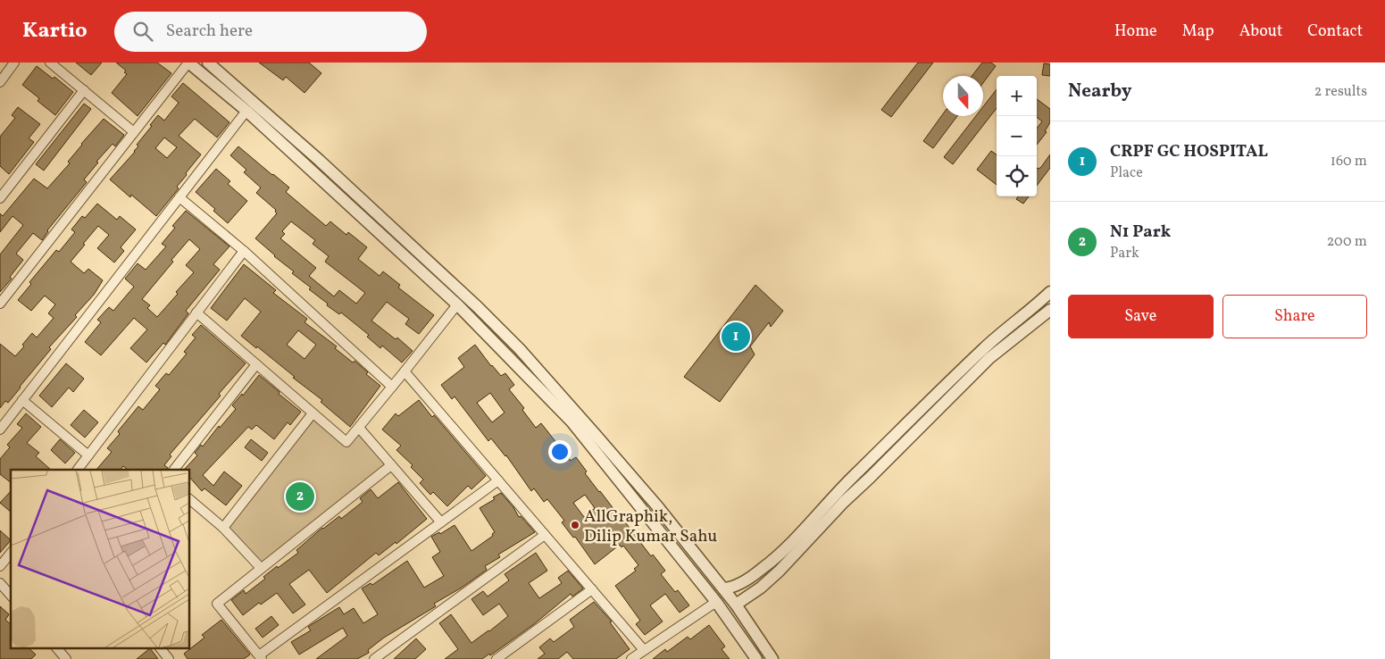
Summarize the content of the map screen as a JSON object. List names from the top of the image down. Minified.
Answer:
{"places":["AllGraphik, Dilip Kumar Sahu"],"north":"bottom","page":{"header":"Kartio","search":"Search here","nav":["Home","Map","About","Contact"],"heading":["Nearby","2 results"],"map_buttons":["+","−"],"list":[{"mark":"1","name":"CRPF GC HOSPITAL","note":"Place","value":"160 m"},{"mark":"2","name":"N1 Park","note":"Park","value":"200 m"}],"buttons":["Save","Share"],"pins":["1","2"]}}
